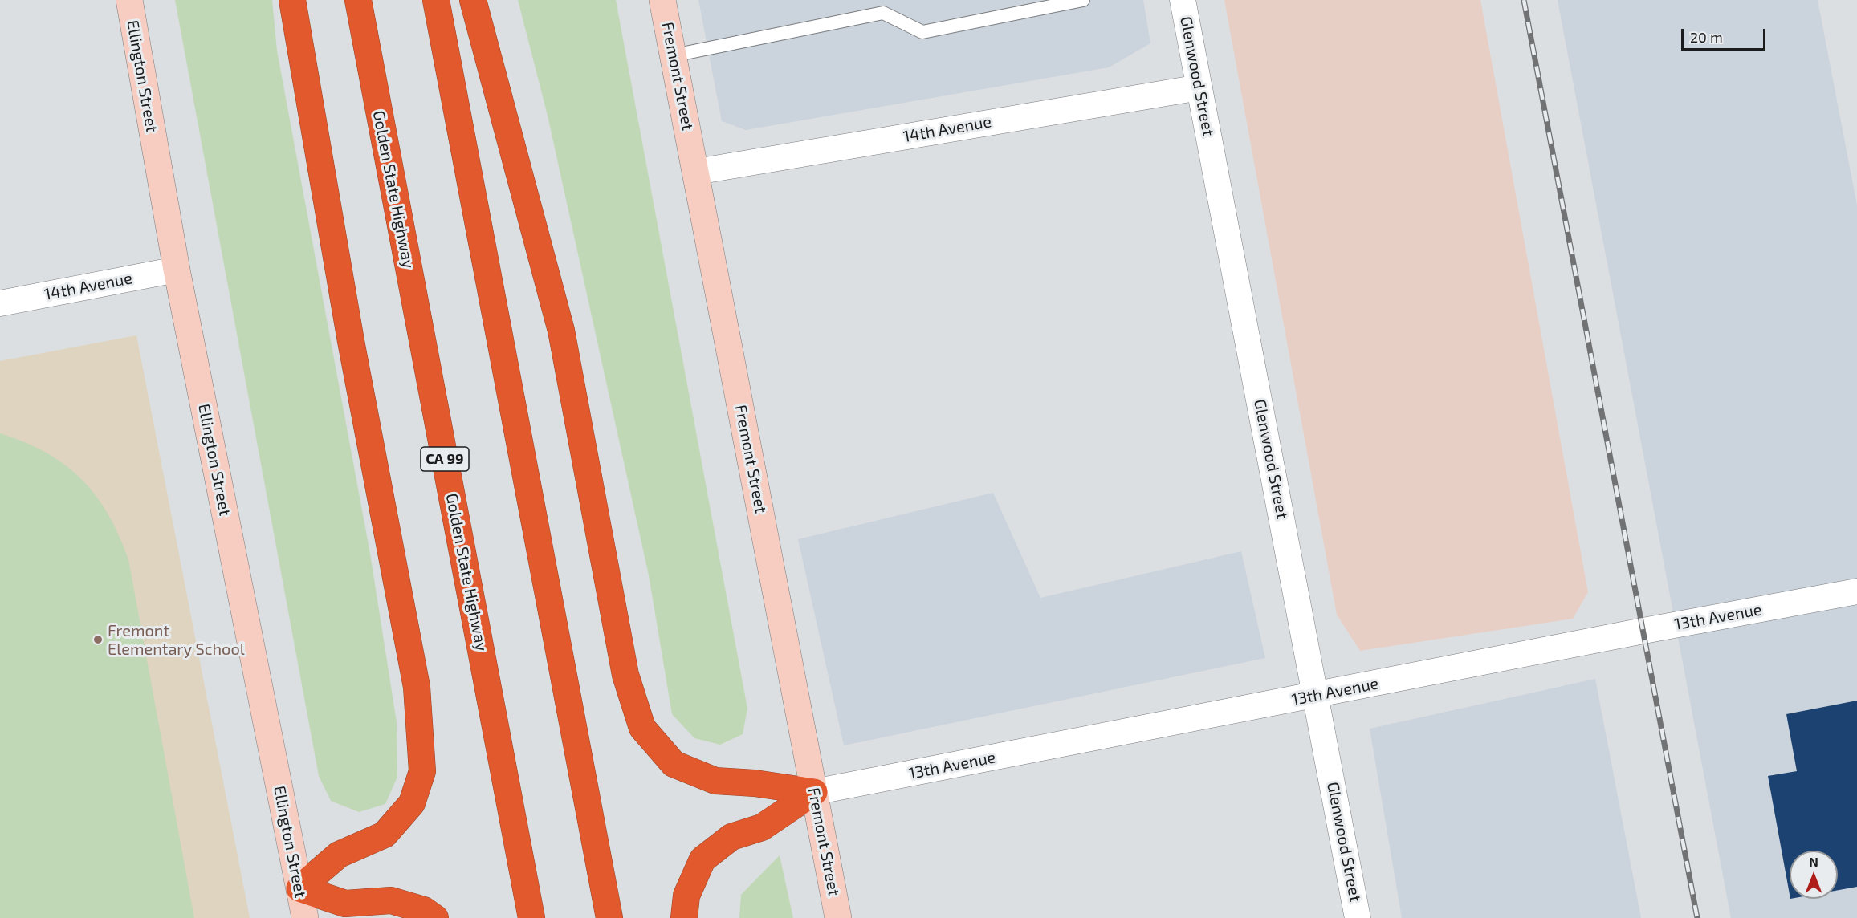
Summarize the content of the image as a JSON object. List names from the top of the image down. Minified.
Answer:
{"streets":{"highway":["Golden State Highway","CA 99"],"main road":["Ellington Street","Fremont Street"],"street":["Glenwood Street","14th Avenue","13th Avenue"]},"crossings":[["Ellington Street","14th Avenue"],["Fremont Street","14th Avenue"],["Fremont Street","13th Avenue"],["Glenwood Street","14th Avenue"],["Glenwood Street","13th Avenue"]],"places":["Fremont Elementary School"],"scale_bar":"20 m","north":"top"}
